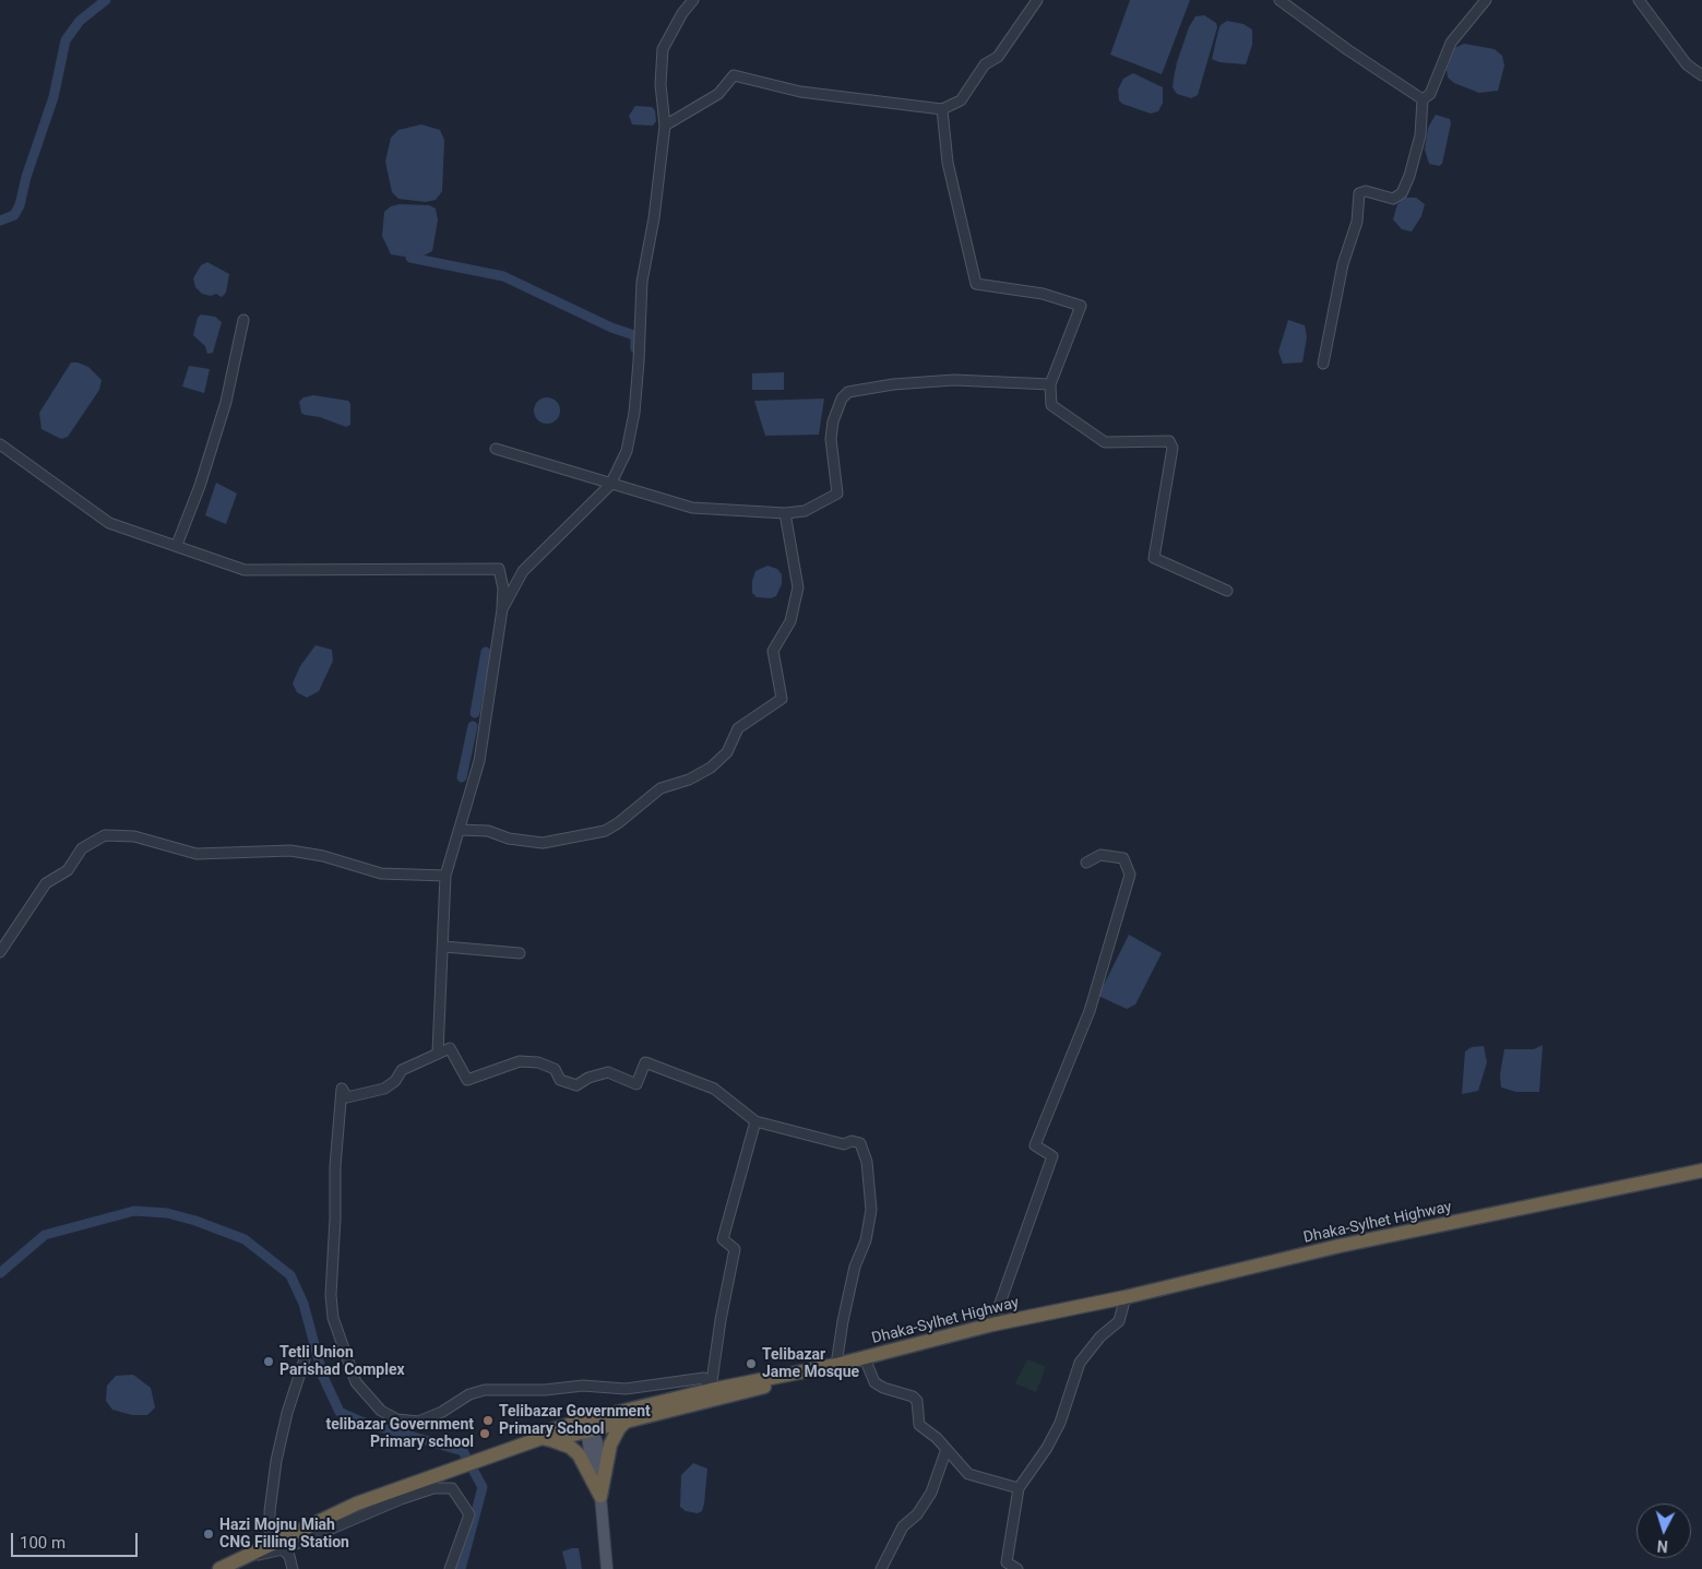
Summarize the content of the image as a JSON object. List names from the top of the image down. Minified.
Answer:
{"streets":{"highway":["Dhaka-Sylhet Highway"]},"places":["Tetli Union Parishad Complex","Telibazar Jame Mosque","Telibazar Government Primary School","telibazar Government Primary school","Hazi Mojnu Miah CNG Filling Station"],"scale_bar":"100 m","north":"bottom"}
